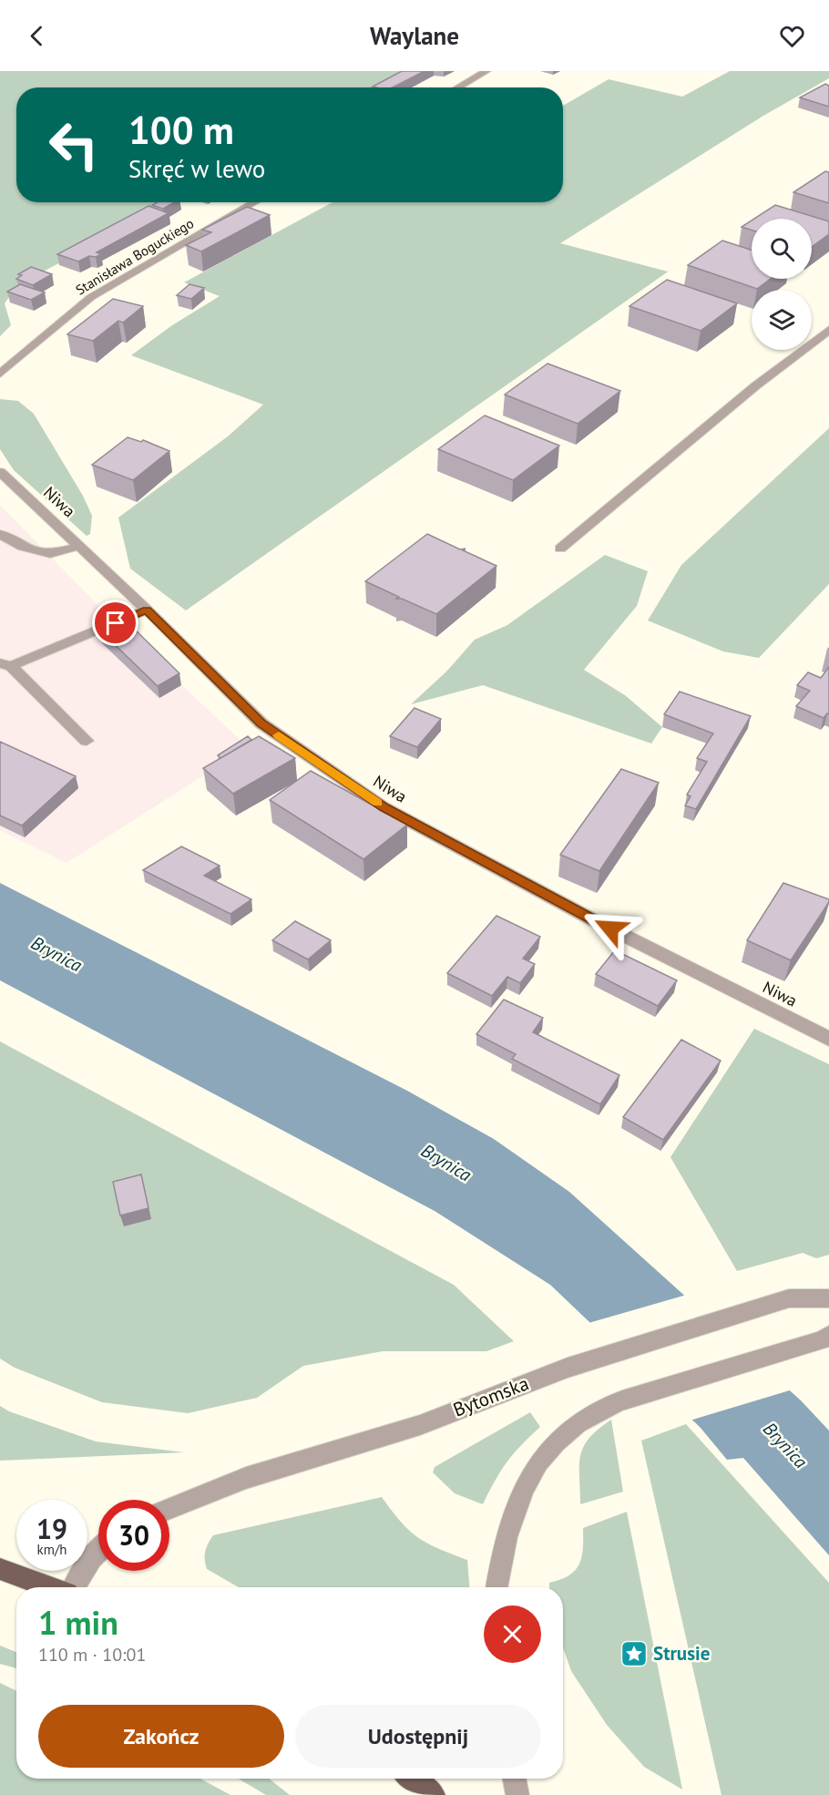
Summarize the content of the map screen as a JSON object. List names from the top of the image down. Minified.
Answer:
{"streets":{"street":["Stanisława Boguckiego","Niwa","Bytomska"]},"water":["Brynica"],"places":{"place":["Strusie"]},"page":{"header":"Waylane","turn":["100 m","Skręć w lewo"],"speed":"19 km/h","limit":"30","heading":["1 min","110 m · 10:01"],"buttons":["Zakończ","Udostępnij"]}}
